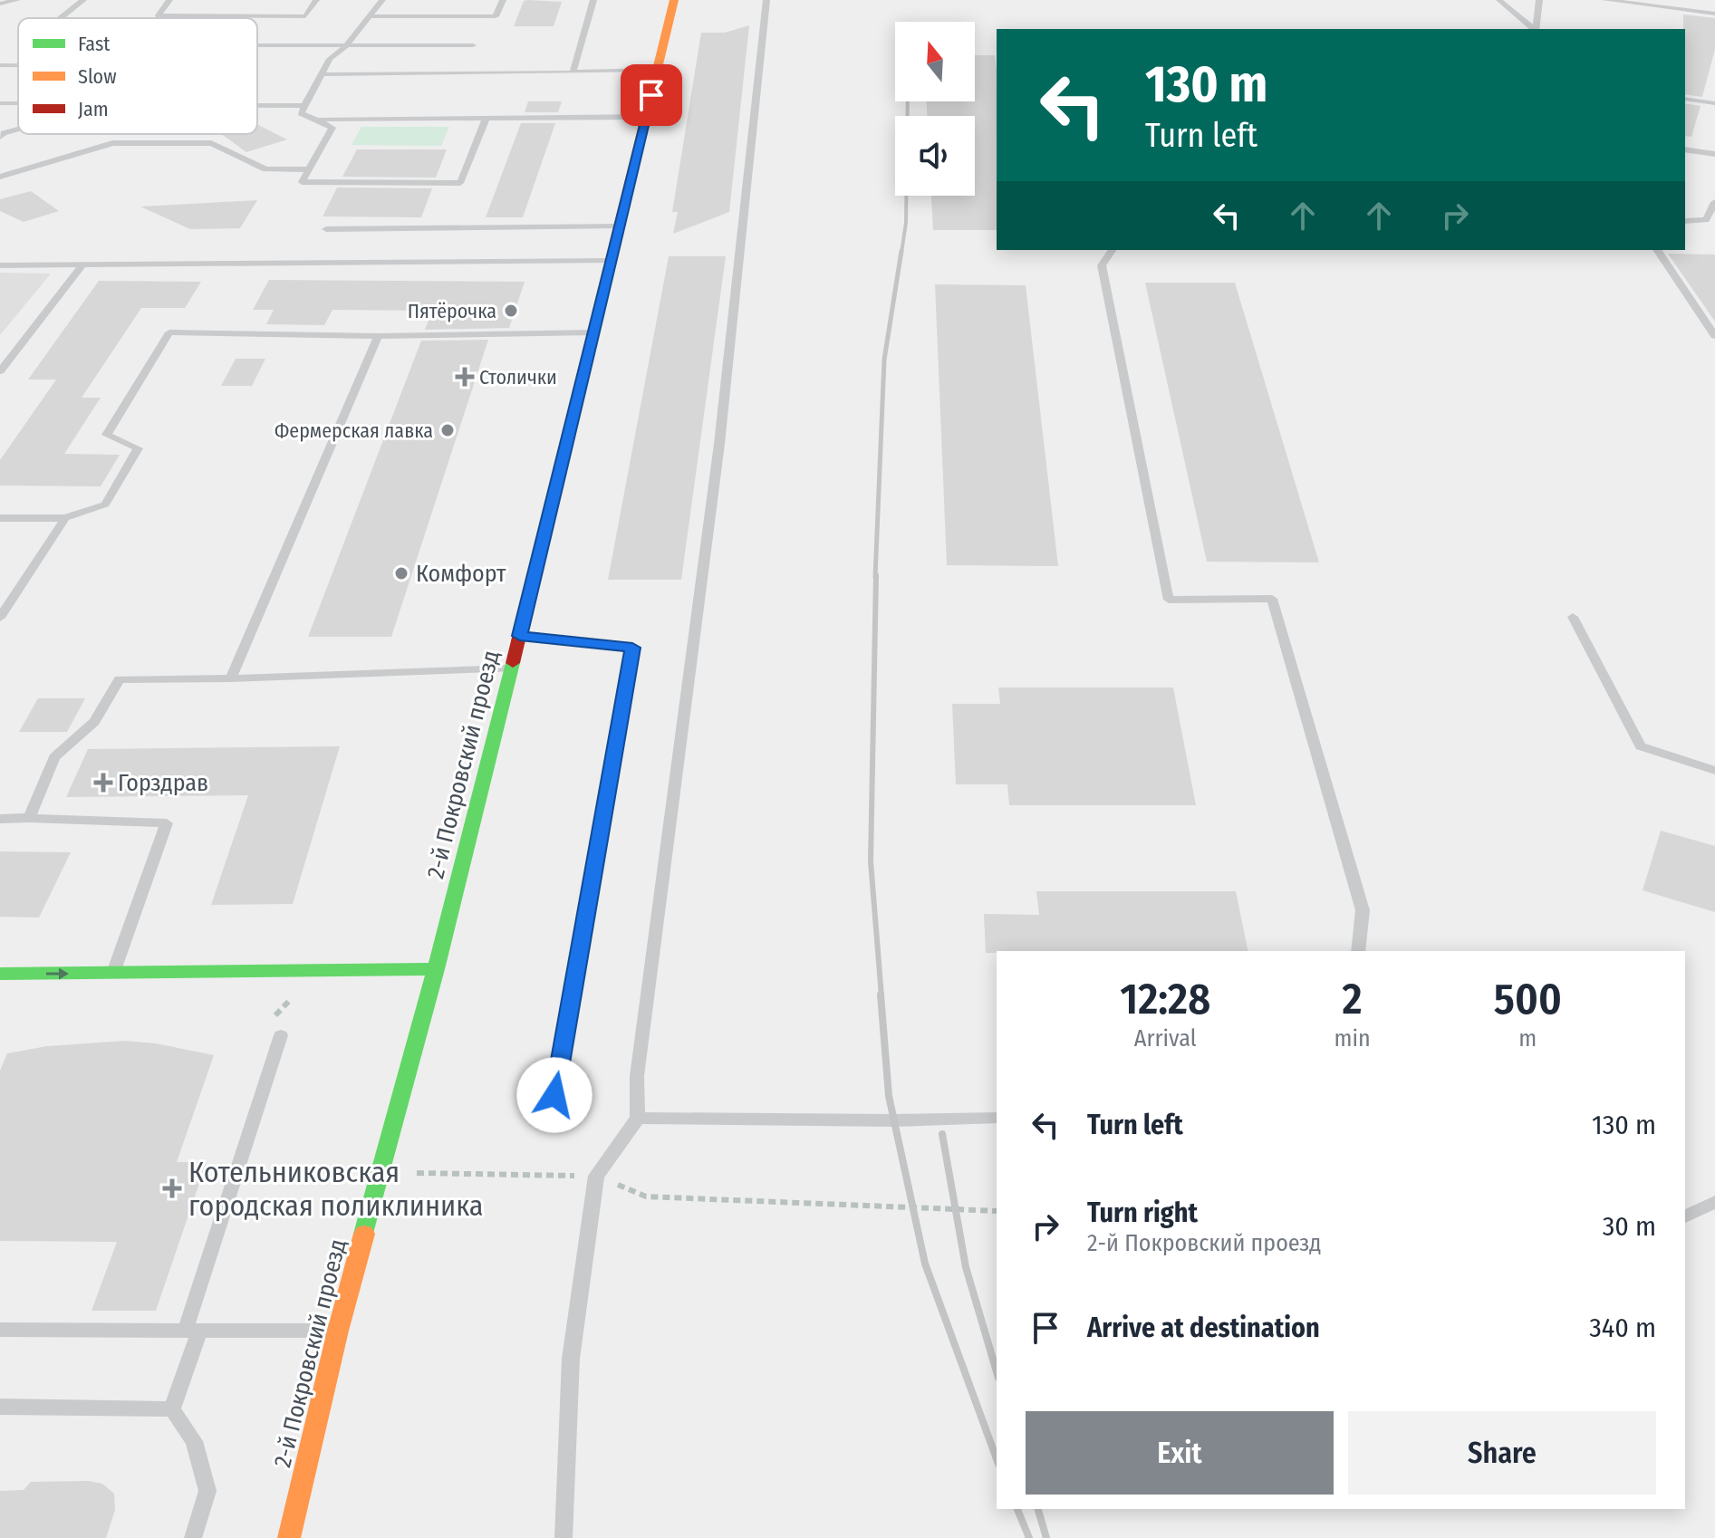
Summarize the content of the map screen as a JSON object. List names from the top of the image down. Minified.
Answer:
{"streets":{"street":["2-й Покровский проезд"]},"places":{"other":["Пятёрочка","Фермерская лавка","Комфорт"],"health":["Столички","Горздрав","Котельниковская городская поликлиника"]},"legend":["Fast","Slow","Jam"],"north":"top","page":{"turn":["130 m","Turn left"],"eta":["12:28","Arrival","2","min","500","m"],"list":[{"name":"Turn left","value":"130 m"},{"name":"Turn right","note":"2-й Покровский проезд","value":"30 m"},{"name":"Arrive at destination","value":"340 m"}],"buttons":["Exit","Share"]}}
